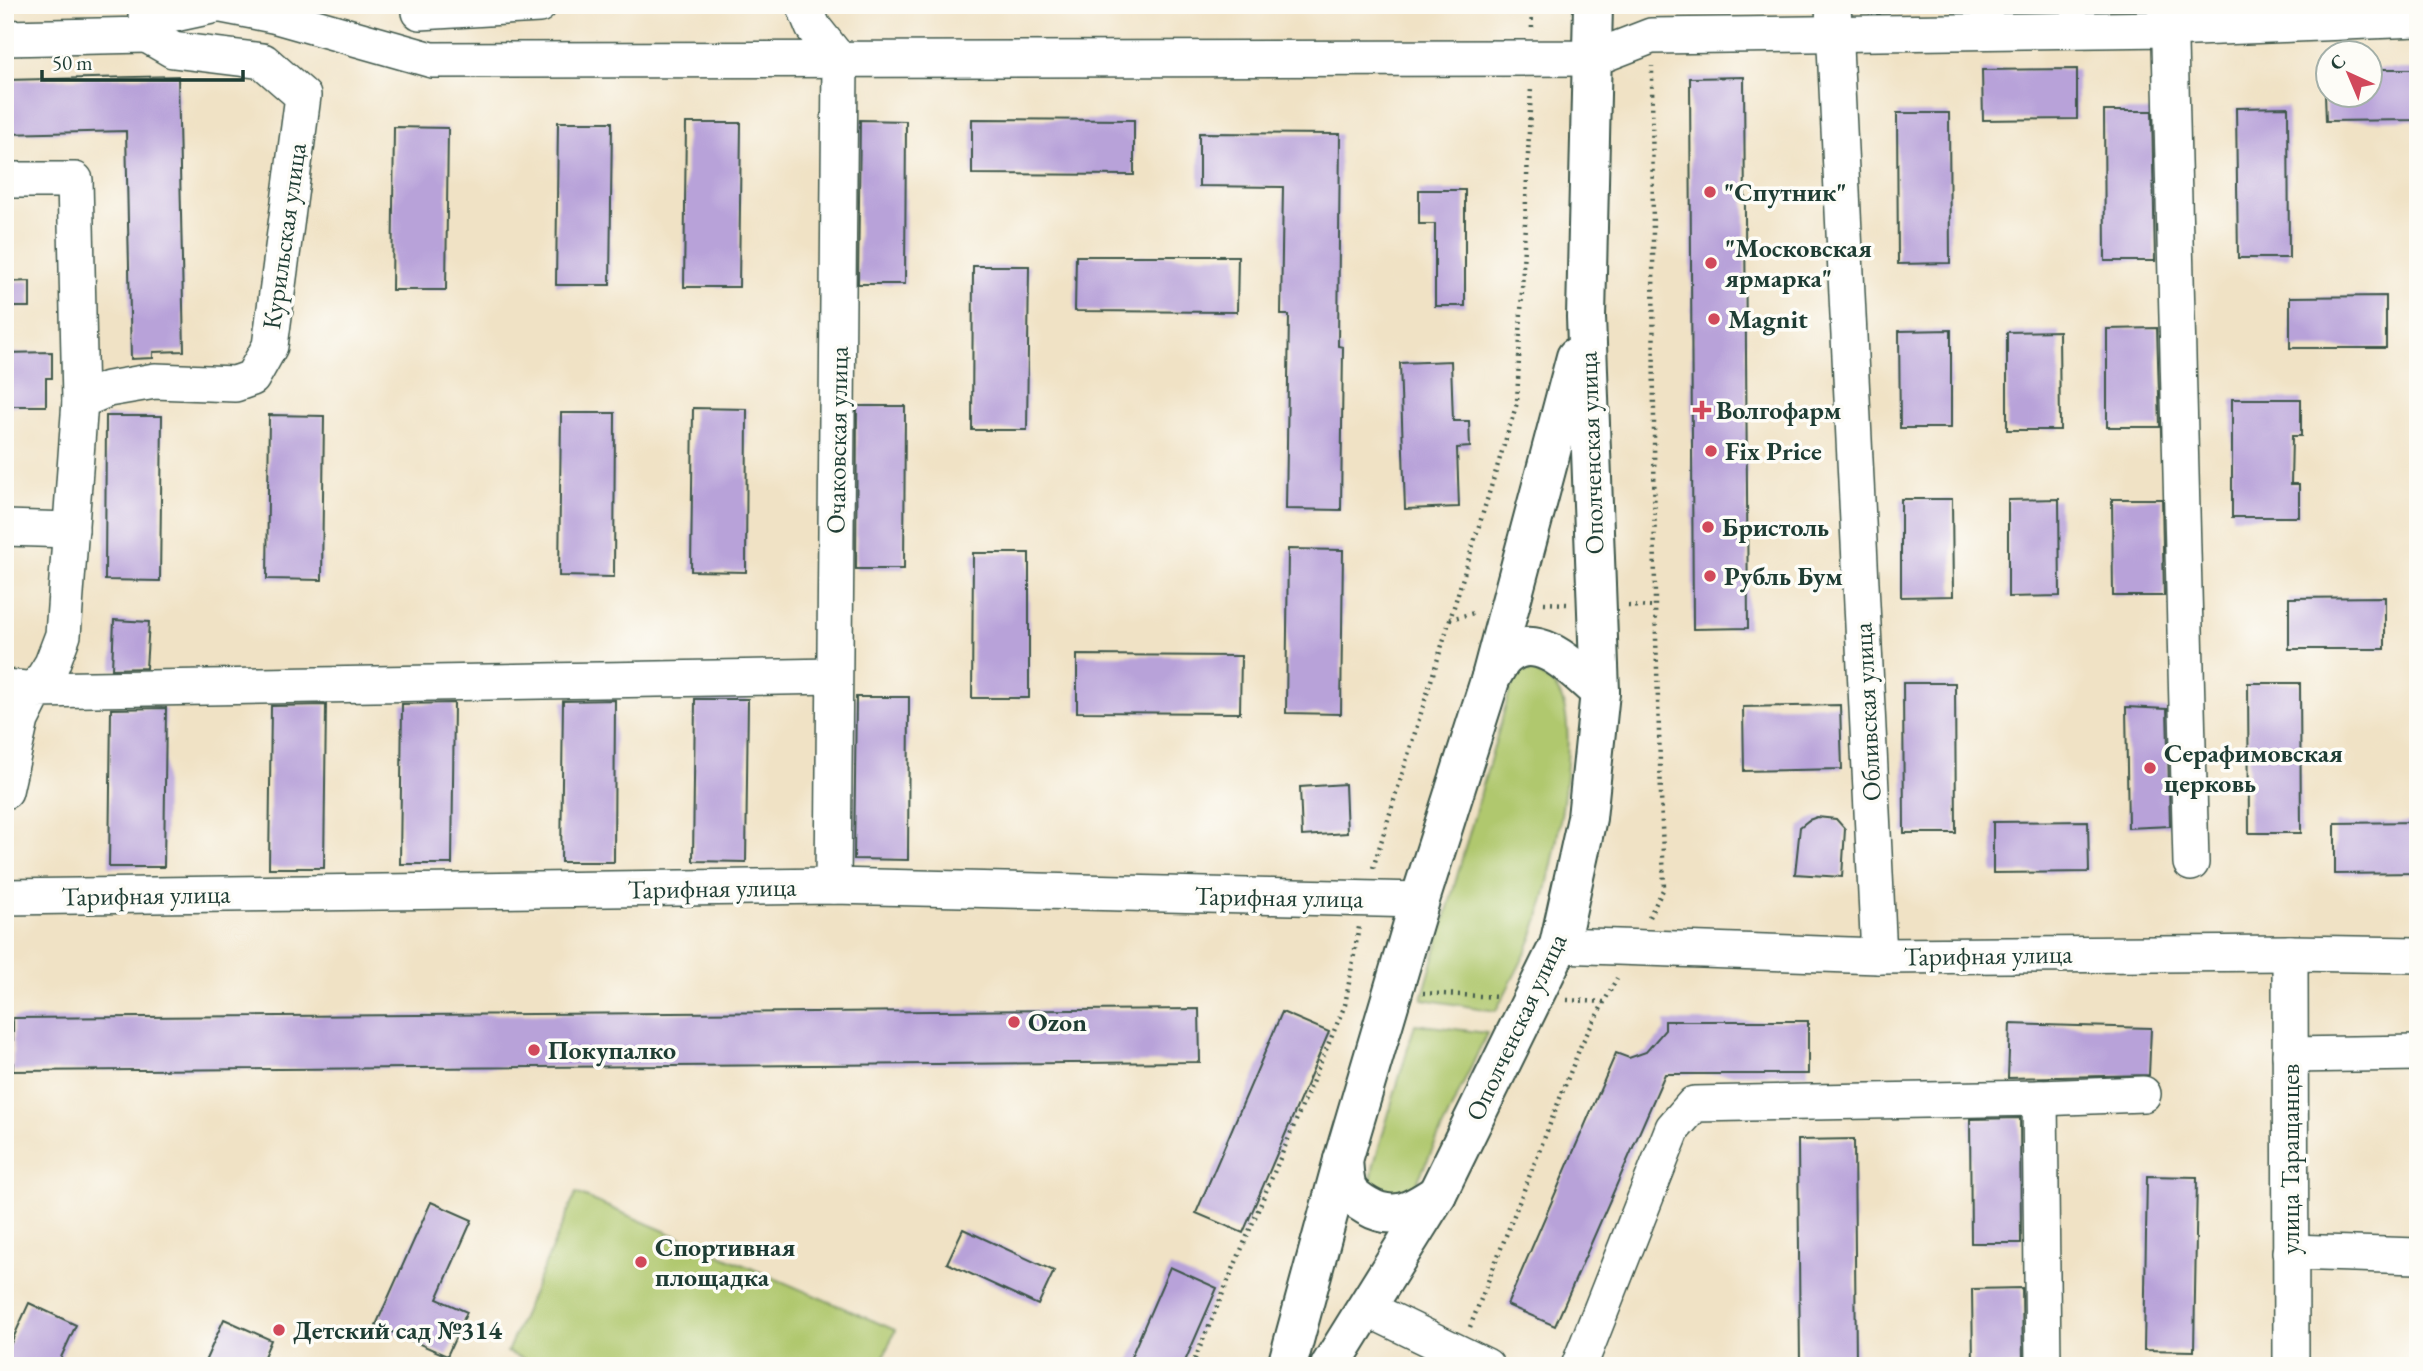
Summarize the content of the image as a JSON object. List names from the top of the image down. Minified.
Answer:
{"streets":{"highway":["Ополченская улица"],"street":["Курильская улица","Очаковская улица","Обливская улица","Тарифная улица","улица Таращанцев"]},"crossings":[["Очаковская улица","Тарифная улица"],["Ополченская улица","Тарифная улица"],["Обливская улица","Тарифная улица"],["Тарифная улица","улица Таращанцев"]],"places":{"other":["\"Спутник\"","\"Московская ярмарка\"","Magnit","Fix Price","Бристоль","Рубль Бум","Серафимовская церковь","Ozon","Покупалко","Спортивная площадка","Детский сад №314"],"health":["Волгофарм"]},"scale_bar":"50 m","north":"top left"}
